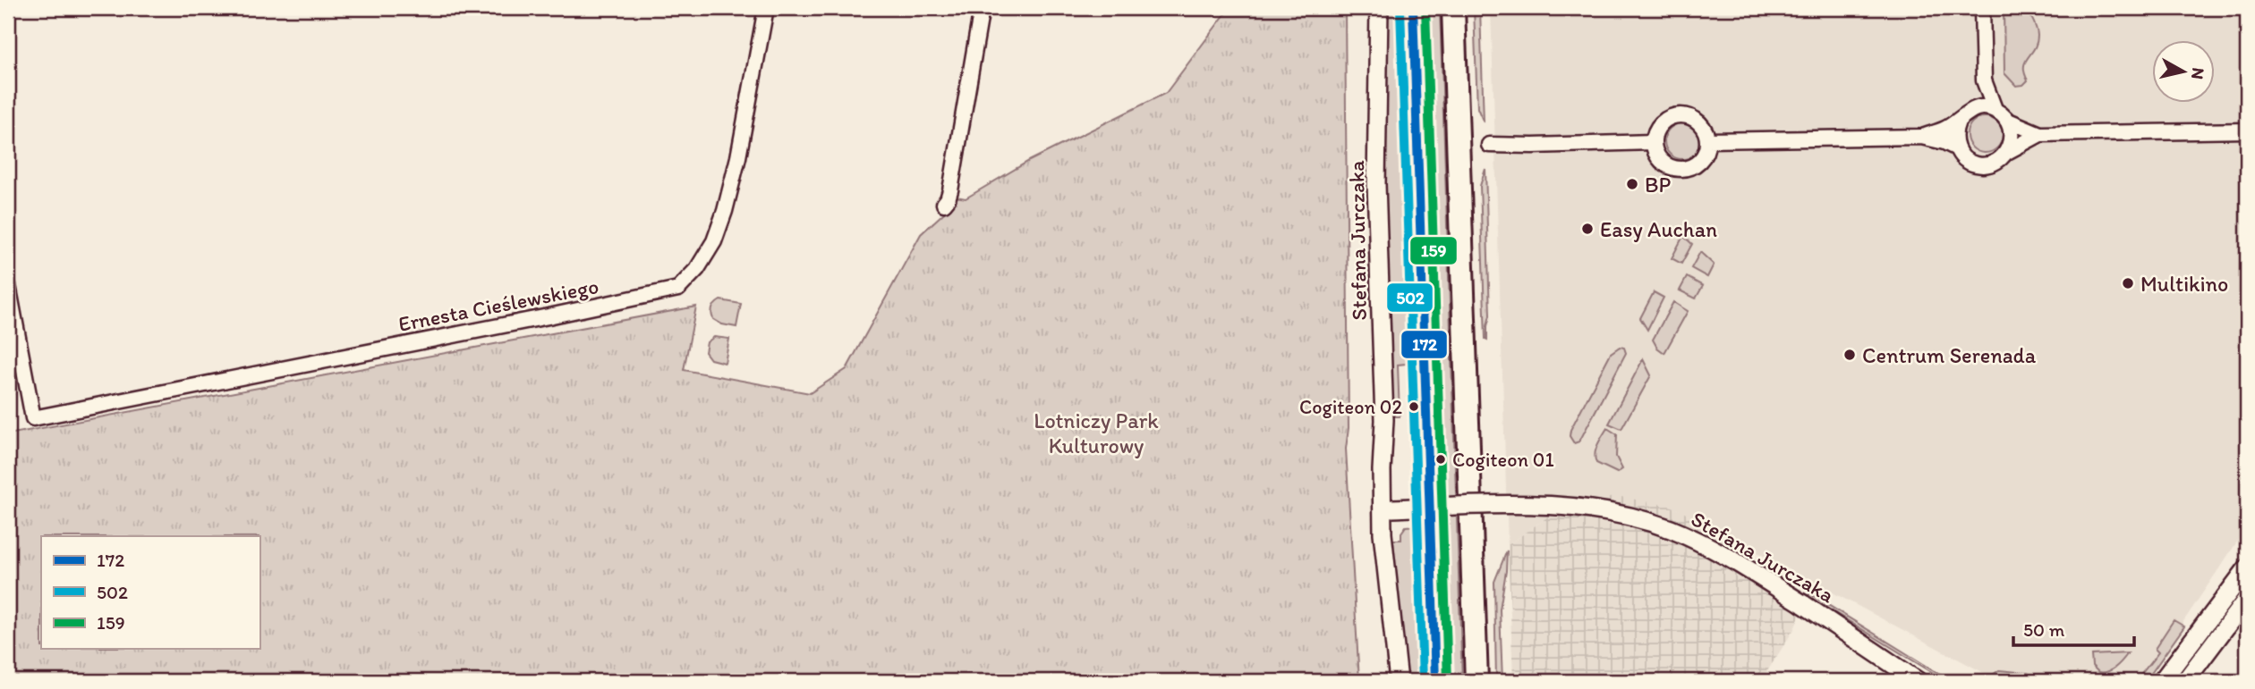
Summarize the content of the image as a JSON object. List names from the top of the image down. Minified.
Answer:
{"streets":{"street":["Stefana Jurczaka","Ernesta Cieślewskiego"]},"parks":["Lotniczy Park Kulturowy"],"places":["BP","Easy Auchan","Multikino","Centrum Serenada","Cogiteon 02","Cogiteon 01"],"lines":["transit line 172","transit line 502","transit line 159"],"legend":["172","502","159"],"scale_bar":"50 m","north":"right"}
